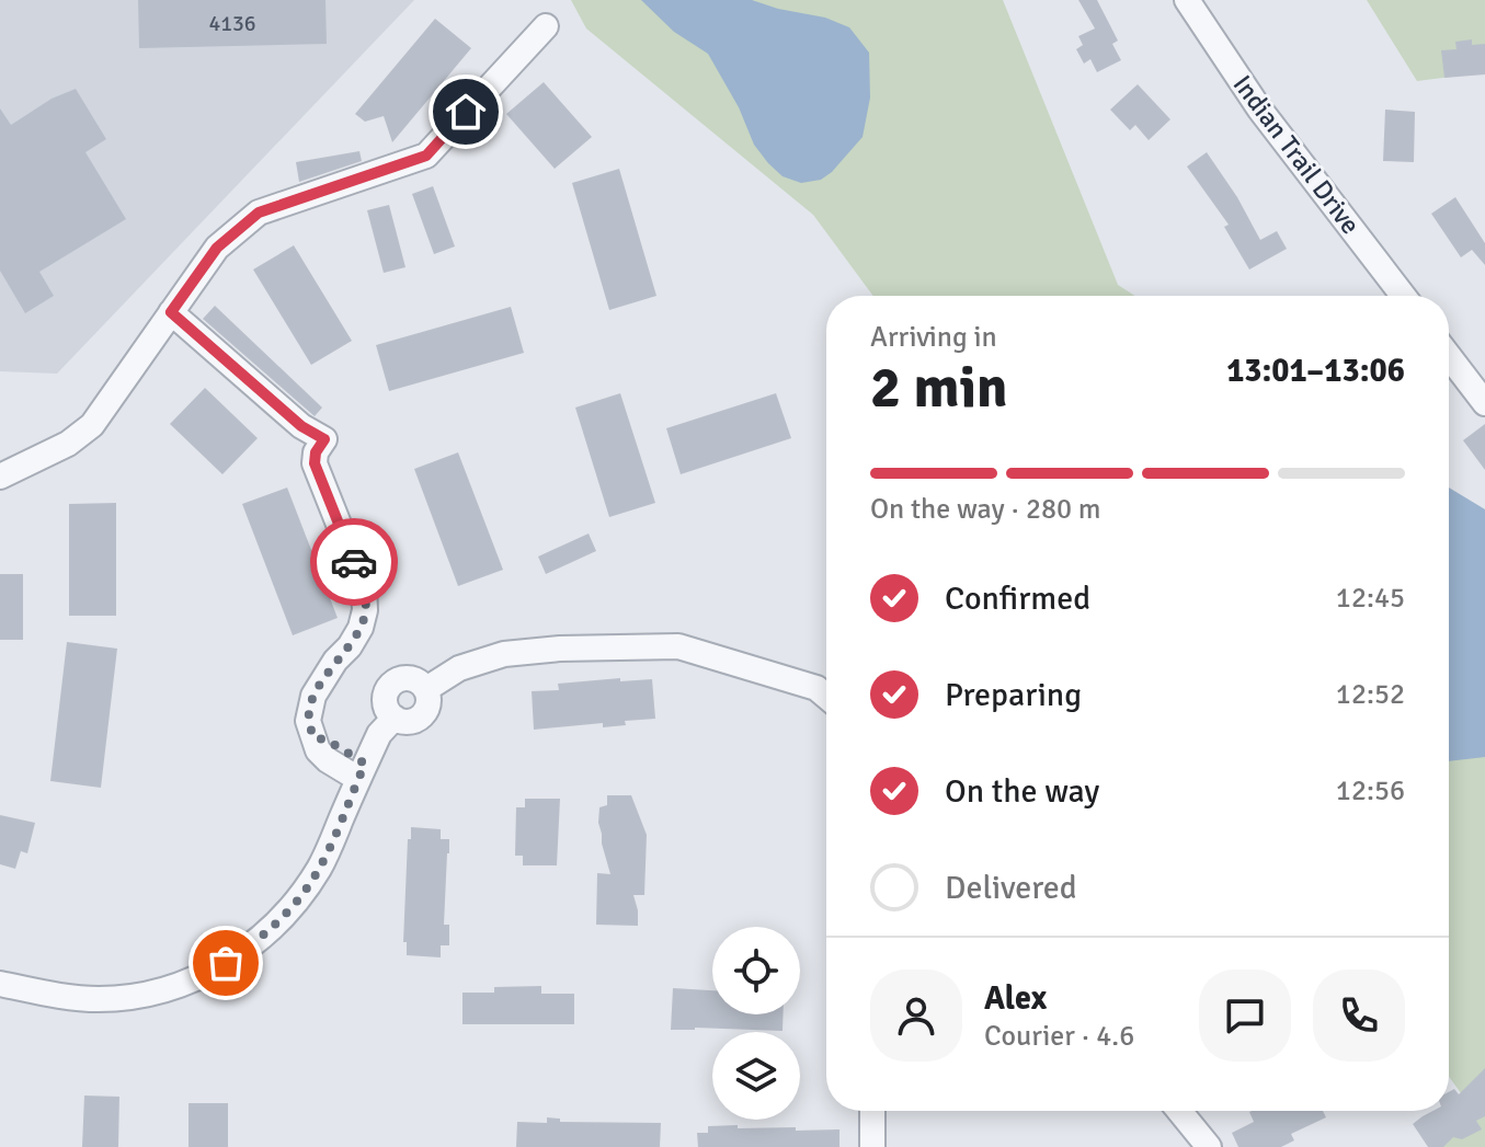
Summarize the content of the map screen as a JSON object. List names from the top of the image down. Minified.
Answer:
{"streets":{"street":["Indian Trail Drive"]},"house_numbers":["4136"],"page":{"heading":["2 min","Arriving in","13:01–13:06"],"panel":["Alex","Courier · 4.6"],"bar":"On the way · 280 m","list":[["Confirmed","12:45"],["Preparing","12:52"],["On the way","12:56"],"Delivered"]}}
